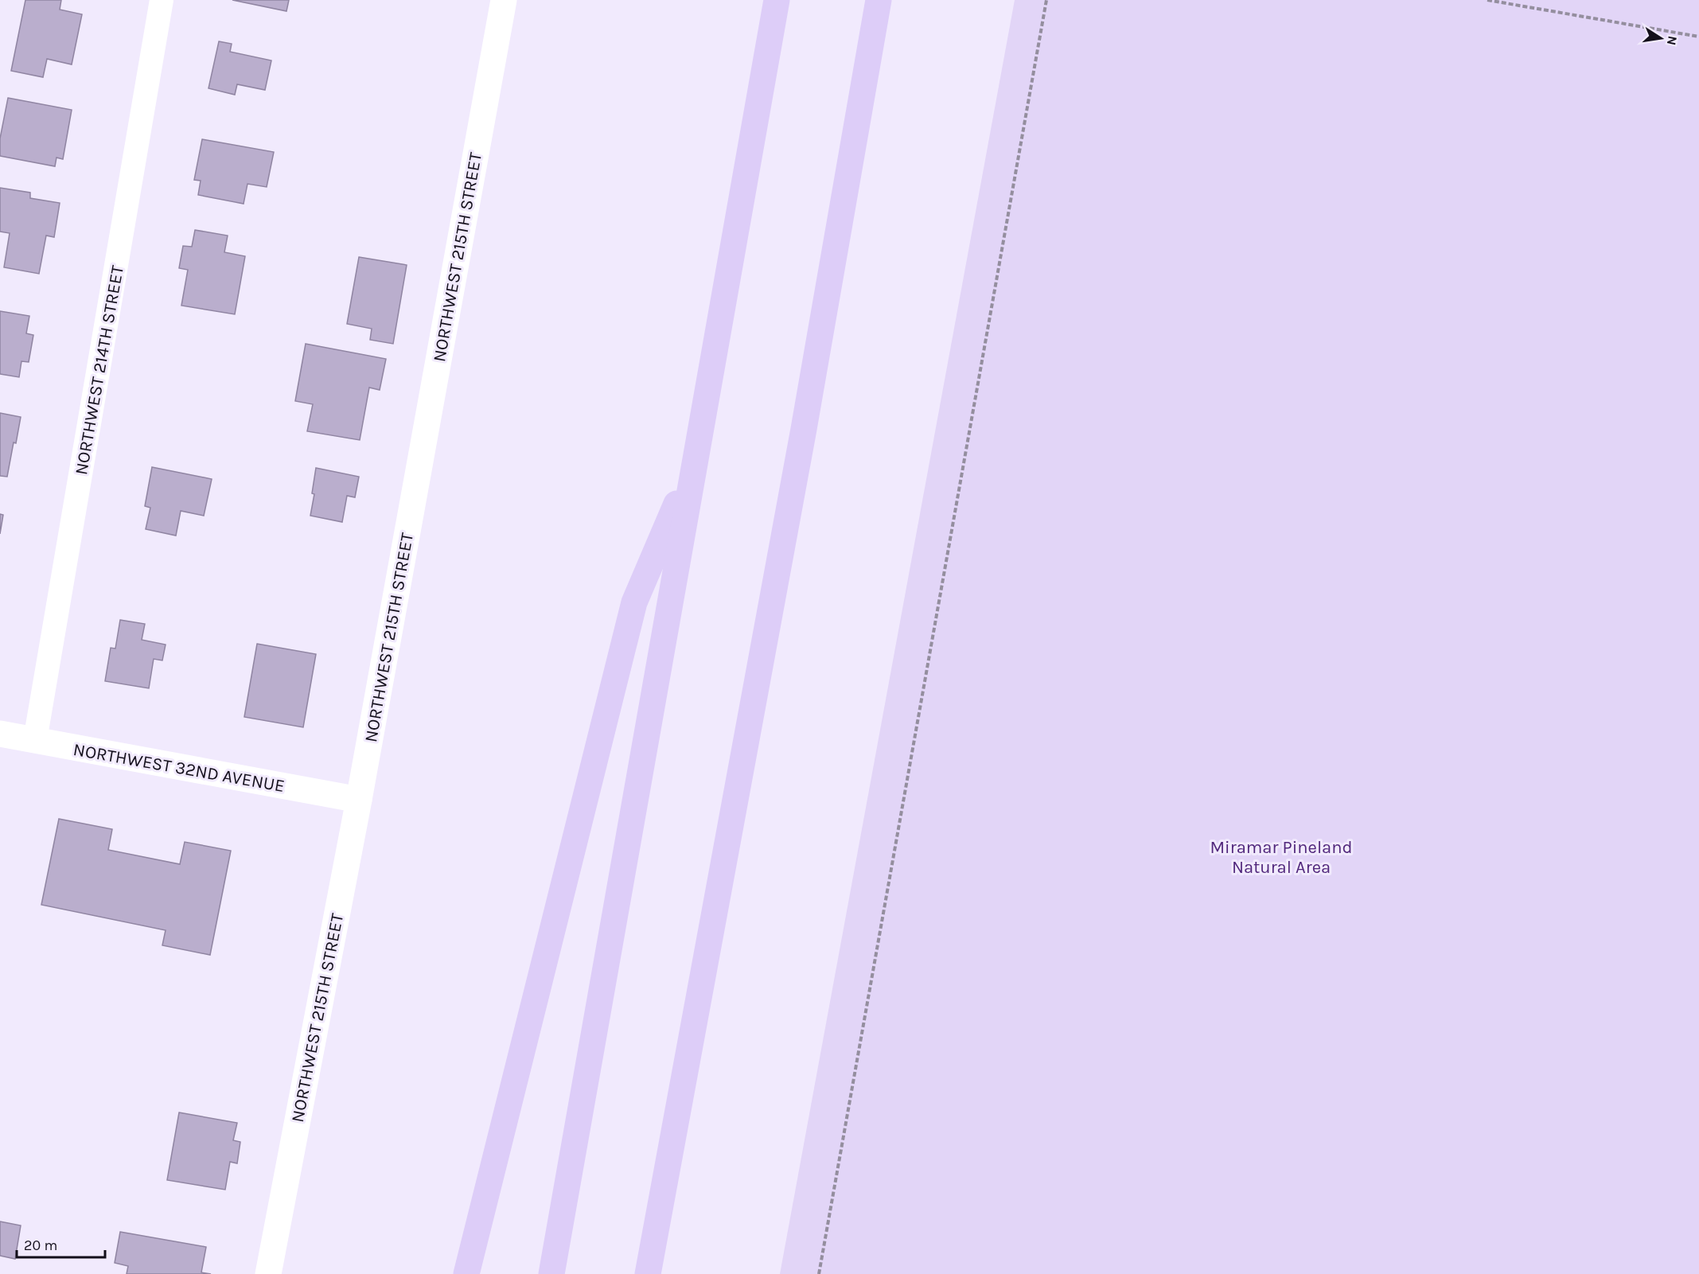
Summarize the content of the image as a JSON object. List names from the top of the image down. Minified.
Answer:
{"streets":{"street":["NORTHWEST 215TH STREET","NORTHWEST 214TH STREET","NORTHWEST 32ND AVENUE"]},"crossings":[["NORTHWEST 215TH STREET","NORTHWEST 32ND AVENUE"],["NORTHWEST 214TH STREET","NORTHWEST 32ND AVENUE"]],"parks":["Miramar Pineland Natural Area"],"scale_bar":"20 m","north":"right"}
